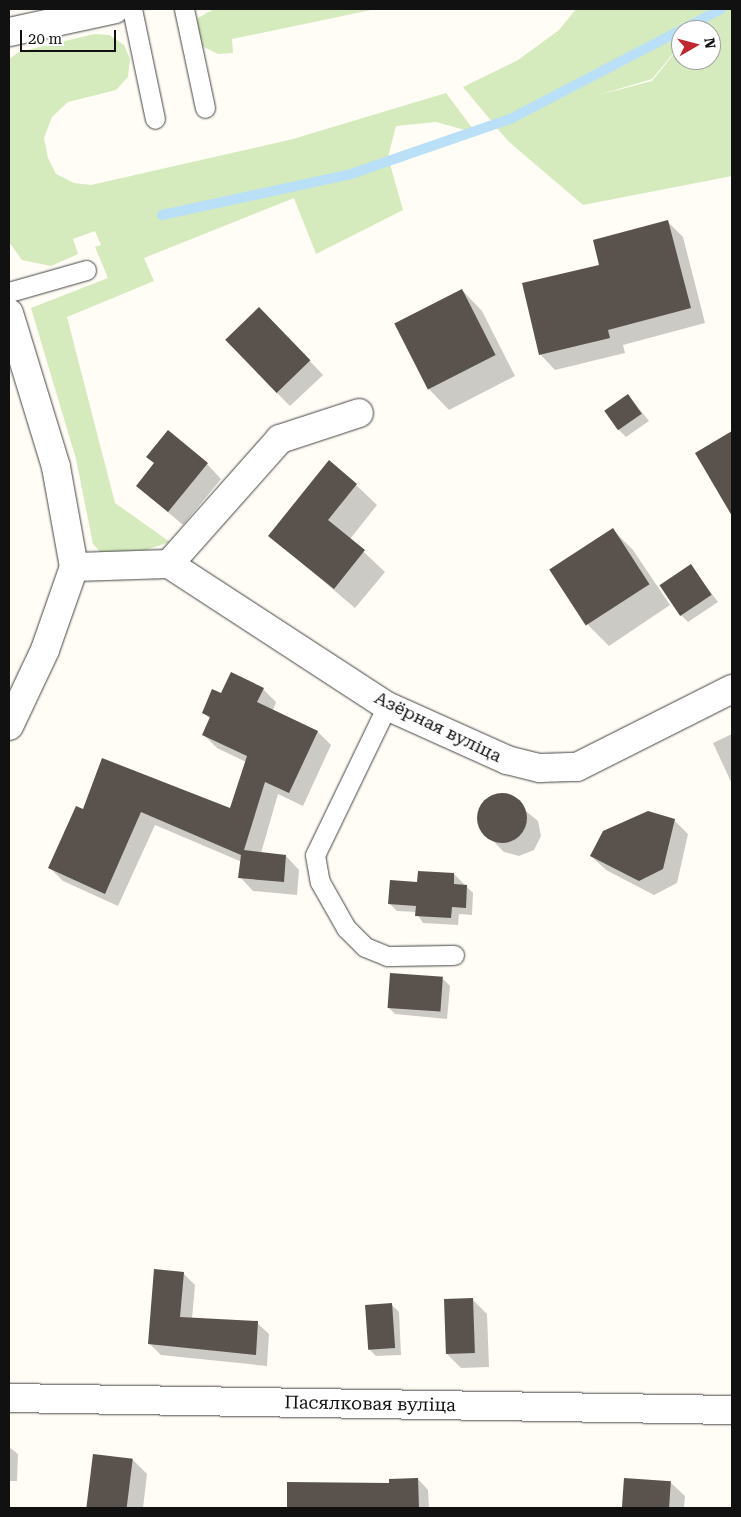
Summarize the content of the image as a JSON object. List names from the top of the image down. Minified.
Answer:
{"streets":{"street":["Азёрная вуліца","Пасялковая вуліца"]},"scale_bar":"20 m","north":"right"}
